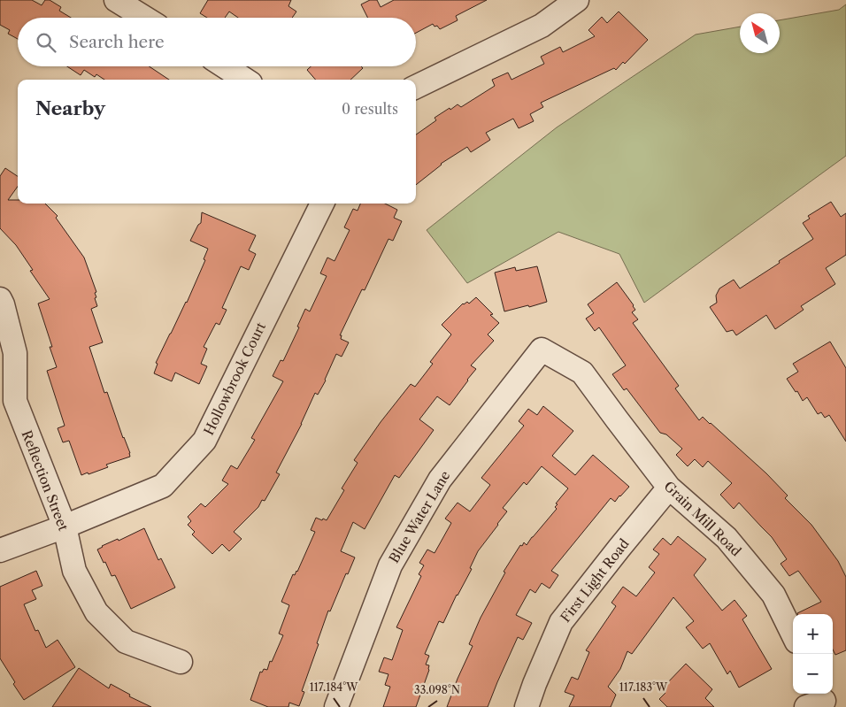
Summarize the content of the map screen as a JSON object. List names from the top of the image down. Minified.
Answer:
{"streets":{"street":["Hollowbrook Court","Reflection Street","Blue Water Lane","Grain Mill Road","First Light Road"]},"crossings":[["Hollowbrook Court","Reflection Street"],["Blue Water Lane","Grain Mill Road"],["Grain Mill Road","First Light Road"]],"north":"top left","page":{"search":"Search here","heading":["Nearby","0 results"],"map_buttons":["+","−"]},"coordinates":["117.184°W","117.183°W","33.098°N"]}
